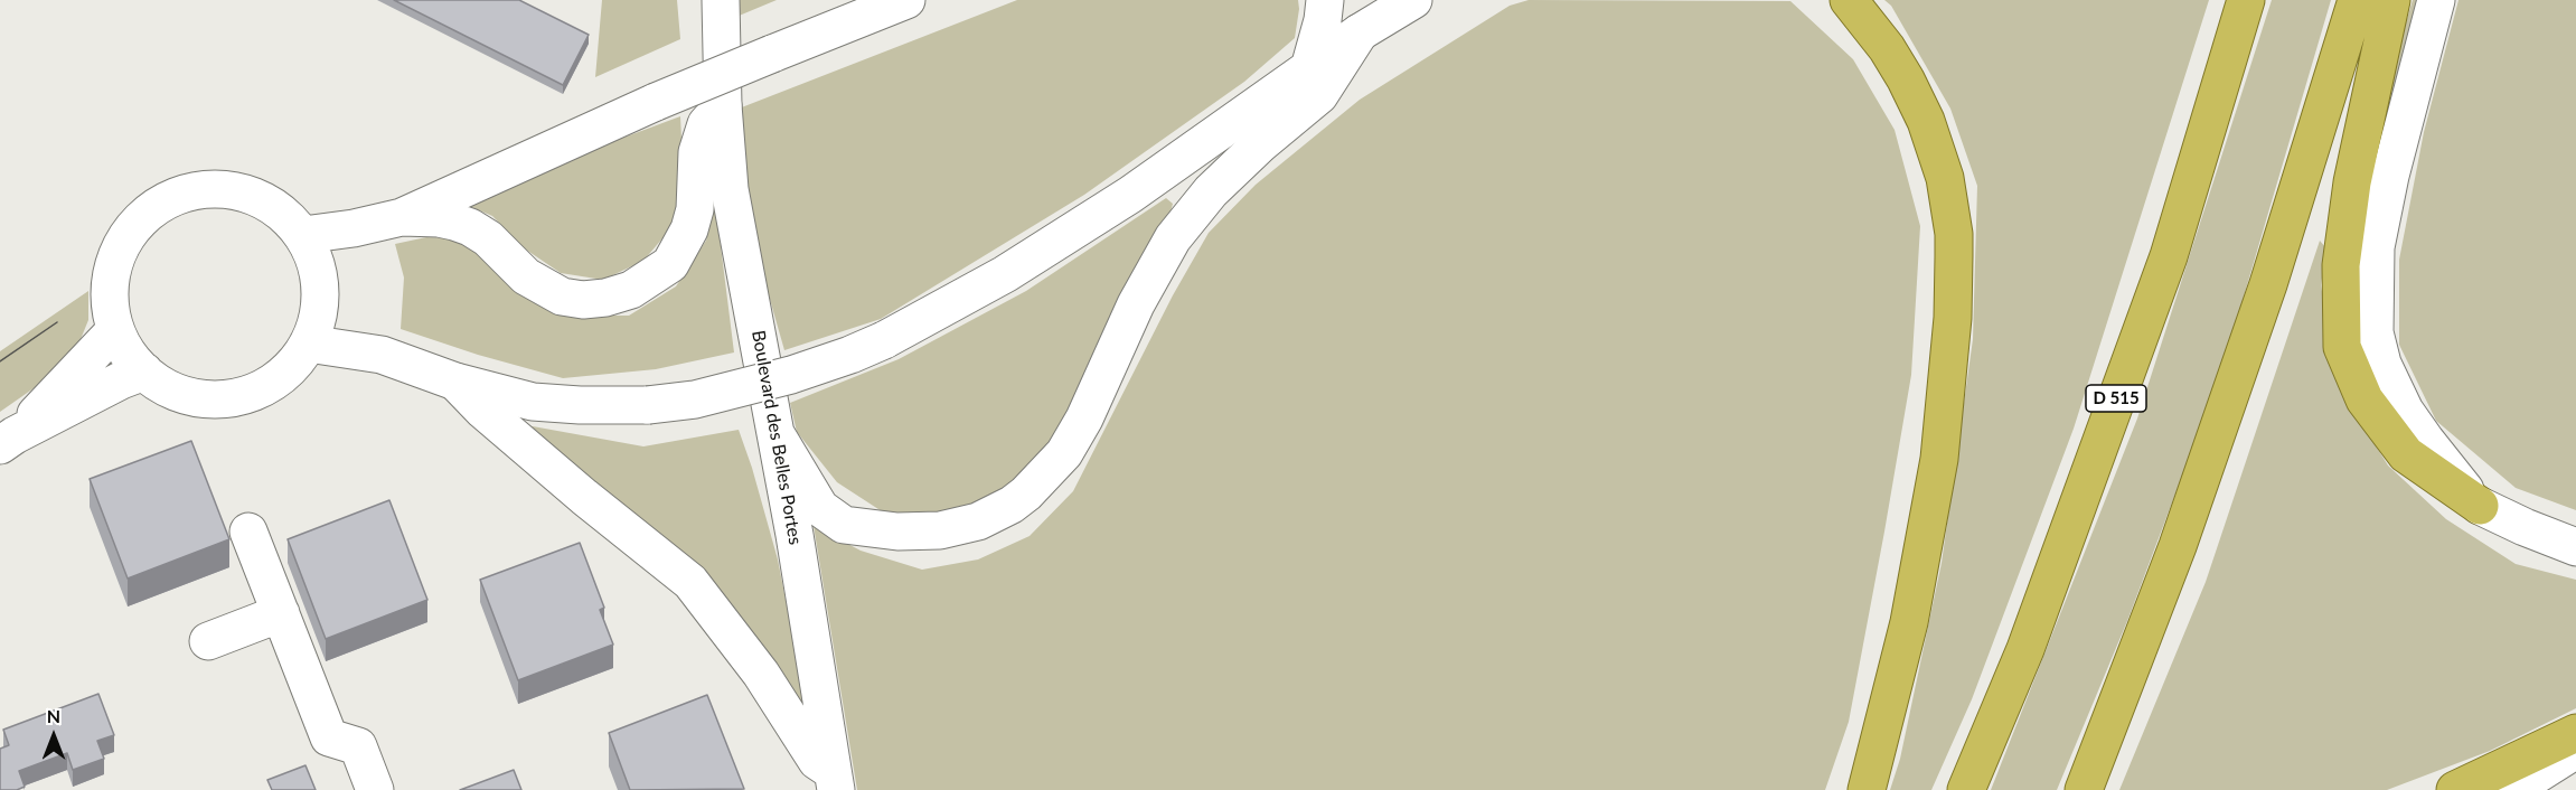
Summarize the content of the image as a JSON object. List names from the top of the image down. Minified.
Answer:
{"streets":{"highway":["D 515"],"main road":["Boulevard des Belles Portes"]},"north":"top"}
